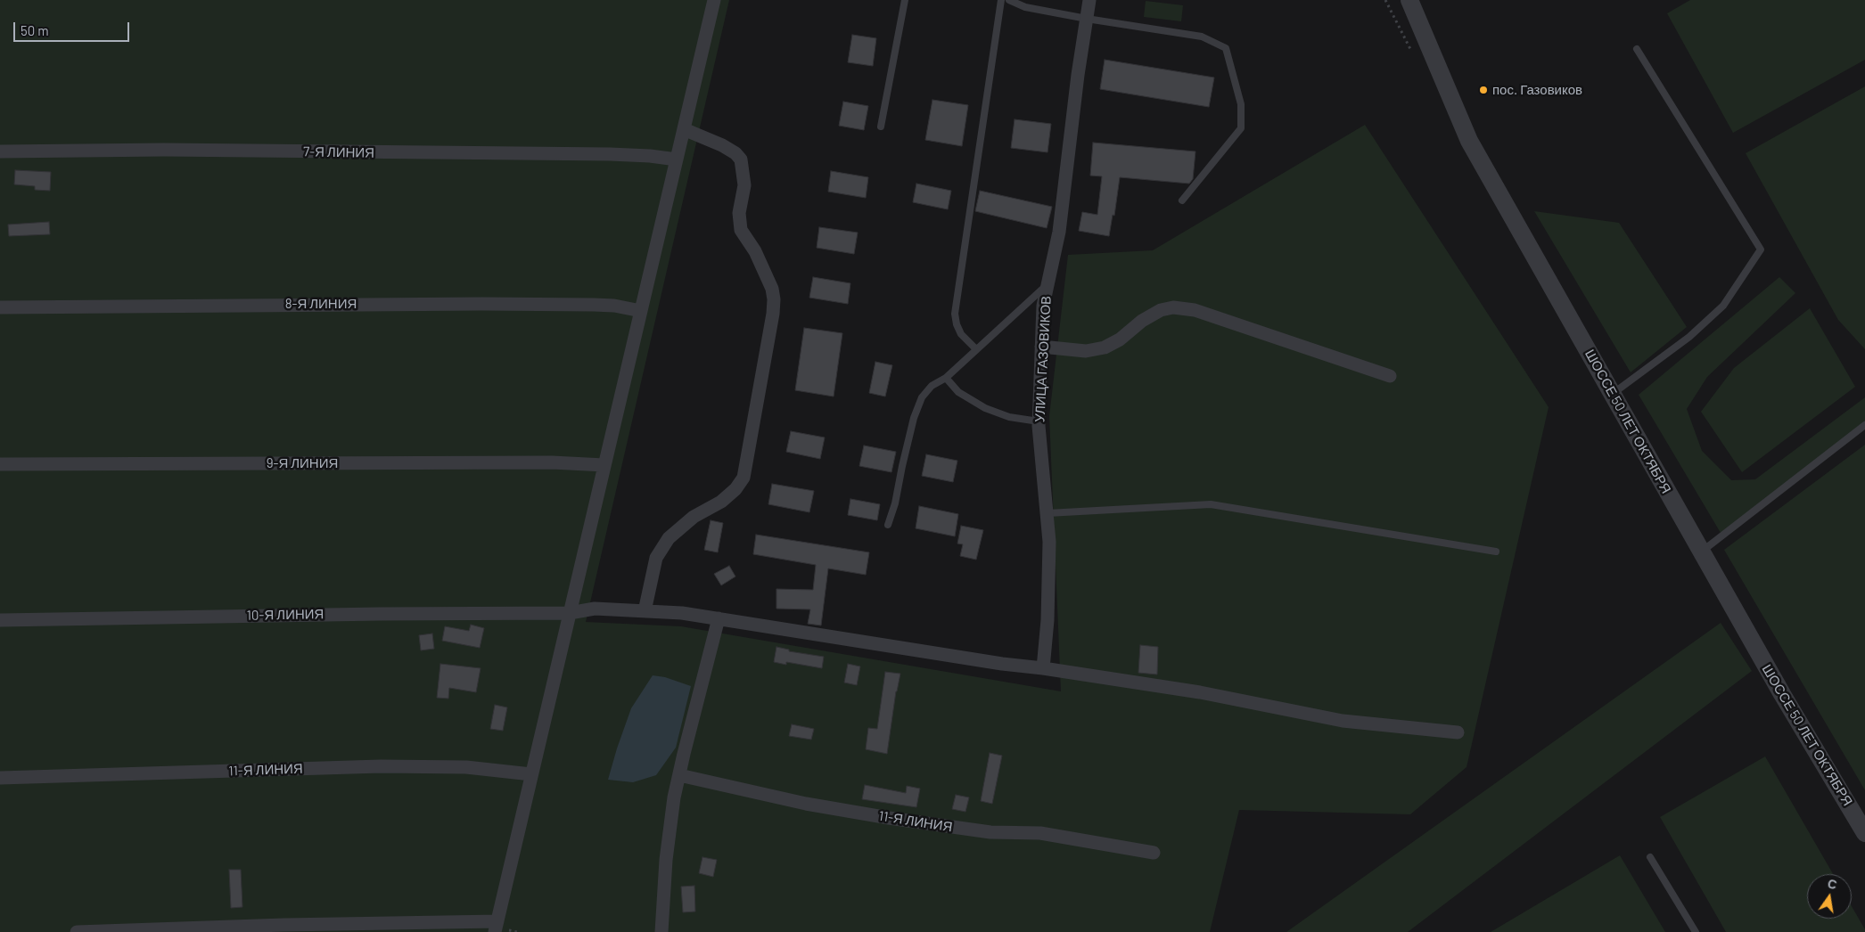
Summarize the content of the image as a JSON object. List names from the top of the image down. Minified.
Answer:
{"streets":{"street":["7-Я ЛИНИЯ","8-Я ЛИНИЯ","УЛИЦА ГАЗОВИКОВ","ШОССЕ 50 ЛЕТ ОКТЯБРЯ","9-Я ЛИНИЯ","10-Я ЛИНИЯ","11-Я ЛИНИЯ"]},"crossings":[["УЛИЦА ГАЗОВИКОВ","10-Я ЛИНИЯ"]],"places":["пос. Газовиков"],"scale_bar":"50 m","north":"top"}
